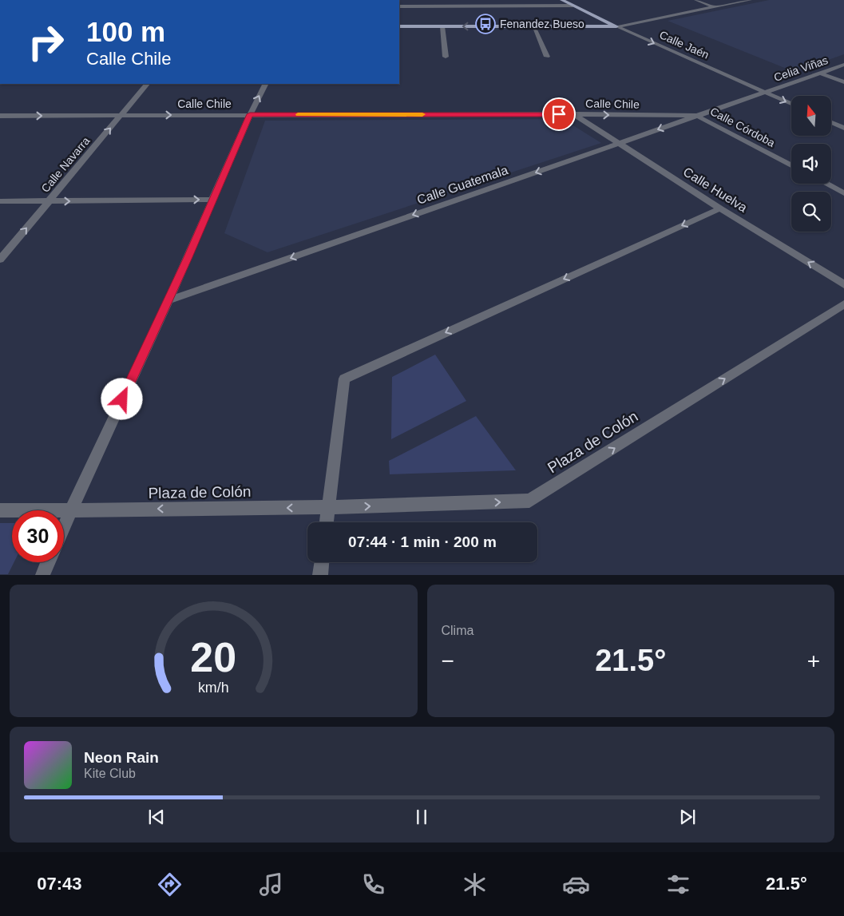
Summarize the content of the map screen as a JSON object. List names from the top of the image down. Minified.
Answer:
{"streets":{"main road":["Calle Jaén"],"street":["Celia Viñas","Calle Chile","Calle Córdoba","Calle Navarra","Calle Guatemala","Calle Huelva","Plaza de Colón"]},"crossings":[["Calle Jaén","Celia Viñas"],["Calle Jaén","Calle Guatemala"],["Celia Viñas","Calle Guatemala"],["Calle Chile","Calle Córdoba"],["Calle Chile","Calle Navarra"],["Calle Chile","Calle Guatemala"],["Calle Chile","Calle Huelva"],["Calle Córdoba","Calle Guatemala"],["Calle Guatemala","Calle Huelva"]],"one_way":["Calle Jaén","Calle Navarra","Calle Guatemala","Calle Huelva"],"places":{"bus stop":["Fenandez Bueso"]},"north":"top","page":{"turn":["100 m","Calle Chile"],"limit":"30","trip":"07:44 · 1 min · 200 m","tile":"Clima","heat":["−","21.5°","+"],"song":["Neon Rain","Kite Club"],"tabs":["07:43","21.5°"],"gauge":["20","km/h"]}}
